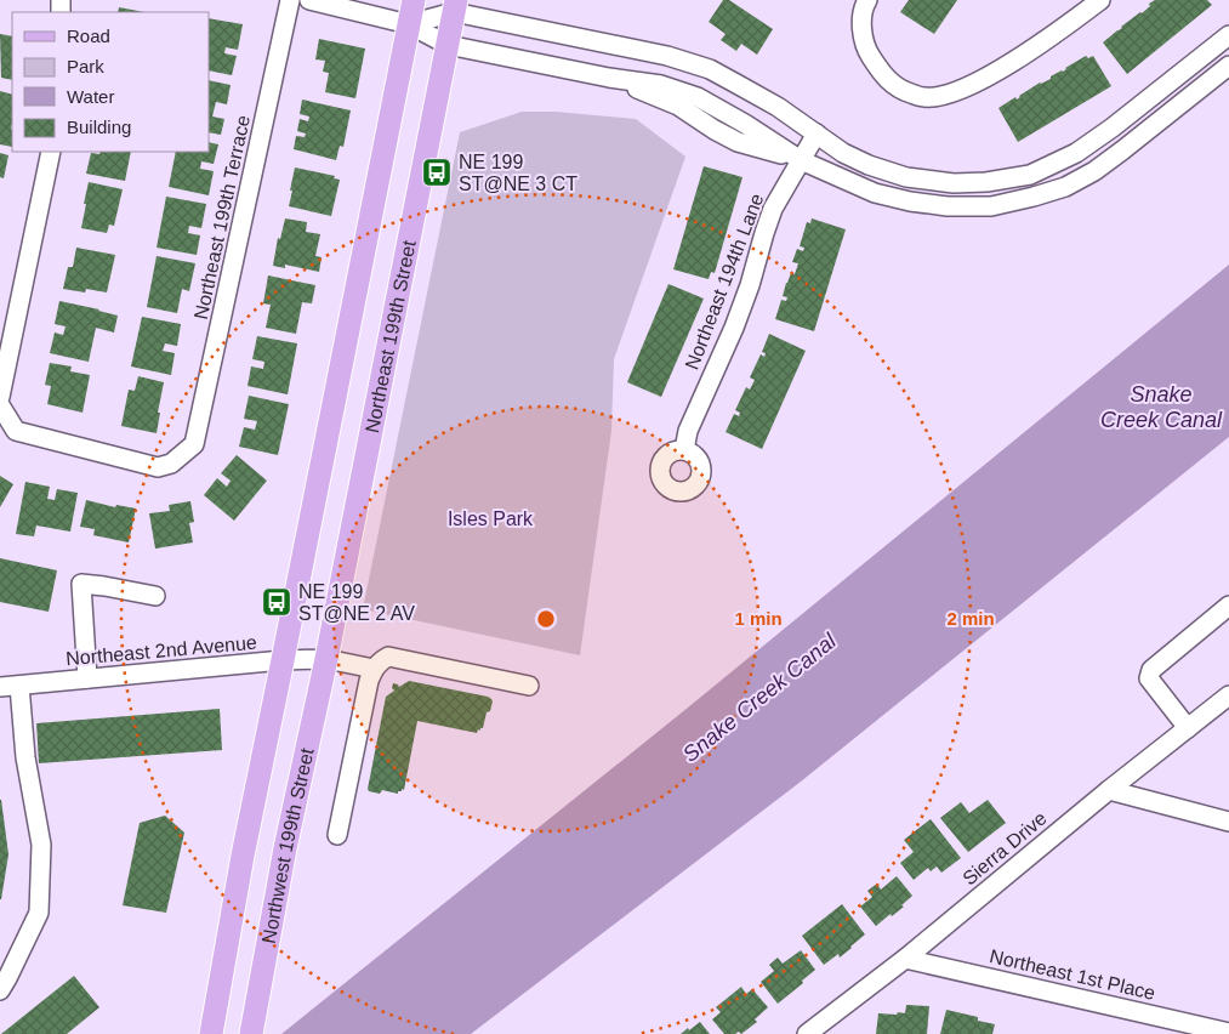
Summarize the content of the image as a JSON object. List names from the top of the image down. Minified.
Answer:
{"streets":{"main road":["Northeast 199th Street","Northwest 199th Street"],"street":["Northeast 199th Terrace","Northeast 194th Lane","Northeast 2nd Avenue","Sierra Drive","Northeast 1st Place"]},"crossings":[["Northeast 199th Street","Northeast 2nd Avenue"],["Northeast 199th Street","Northwest 199th Street"],["Northeast 2nd Avenue","Northwest 199th Street"],["Sierra Drive","Northeast 1st Place"]],"water":["Snake Creek Canal"],"parks":["Isles Park"],"places":{"bus stop":["NE 199 ST@NE 3 CT","NE 199 ST@NE 2 AV"]},"legend":["Road","Park","Water","Building"],"rings":["1 min","2 min"]}
